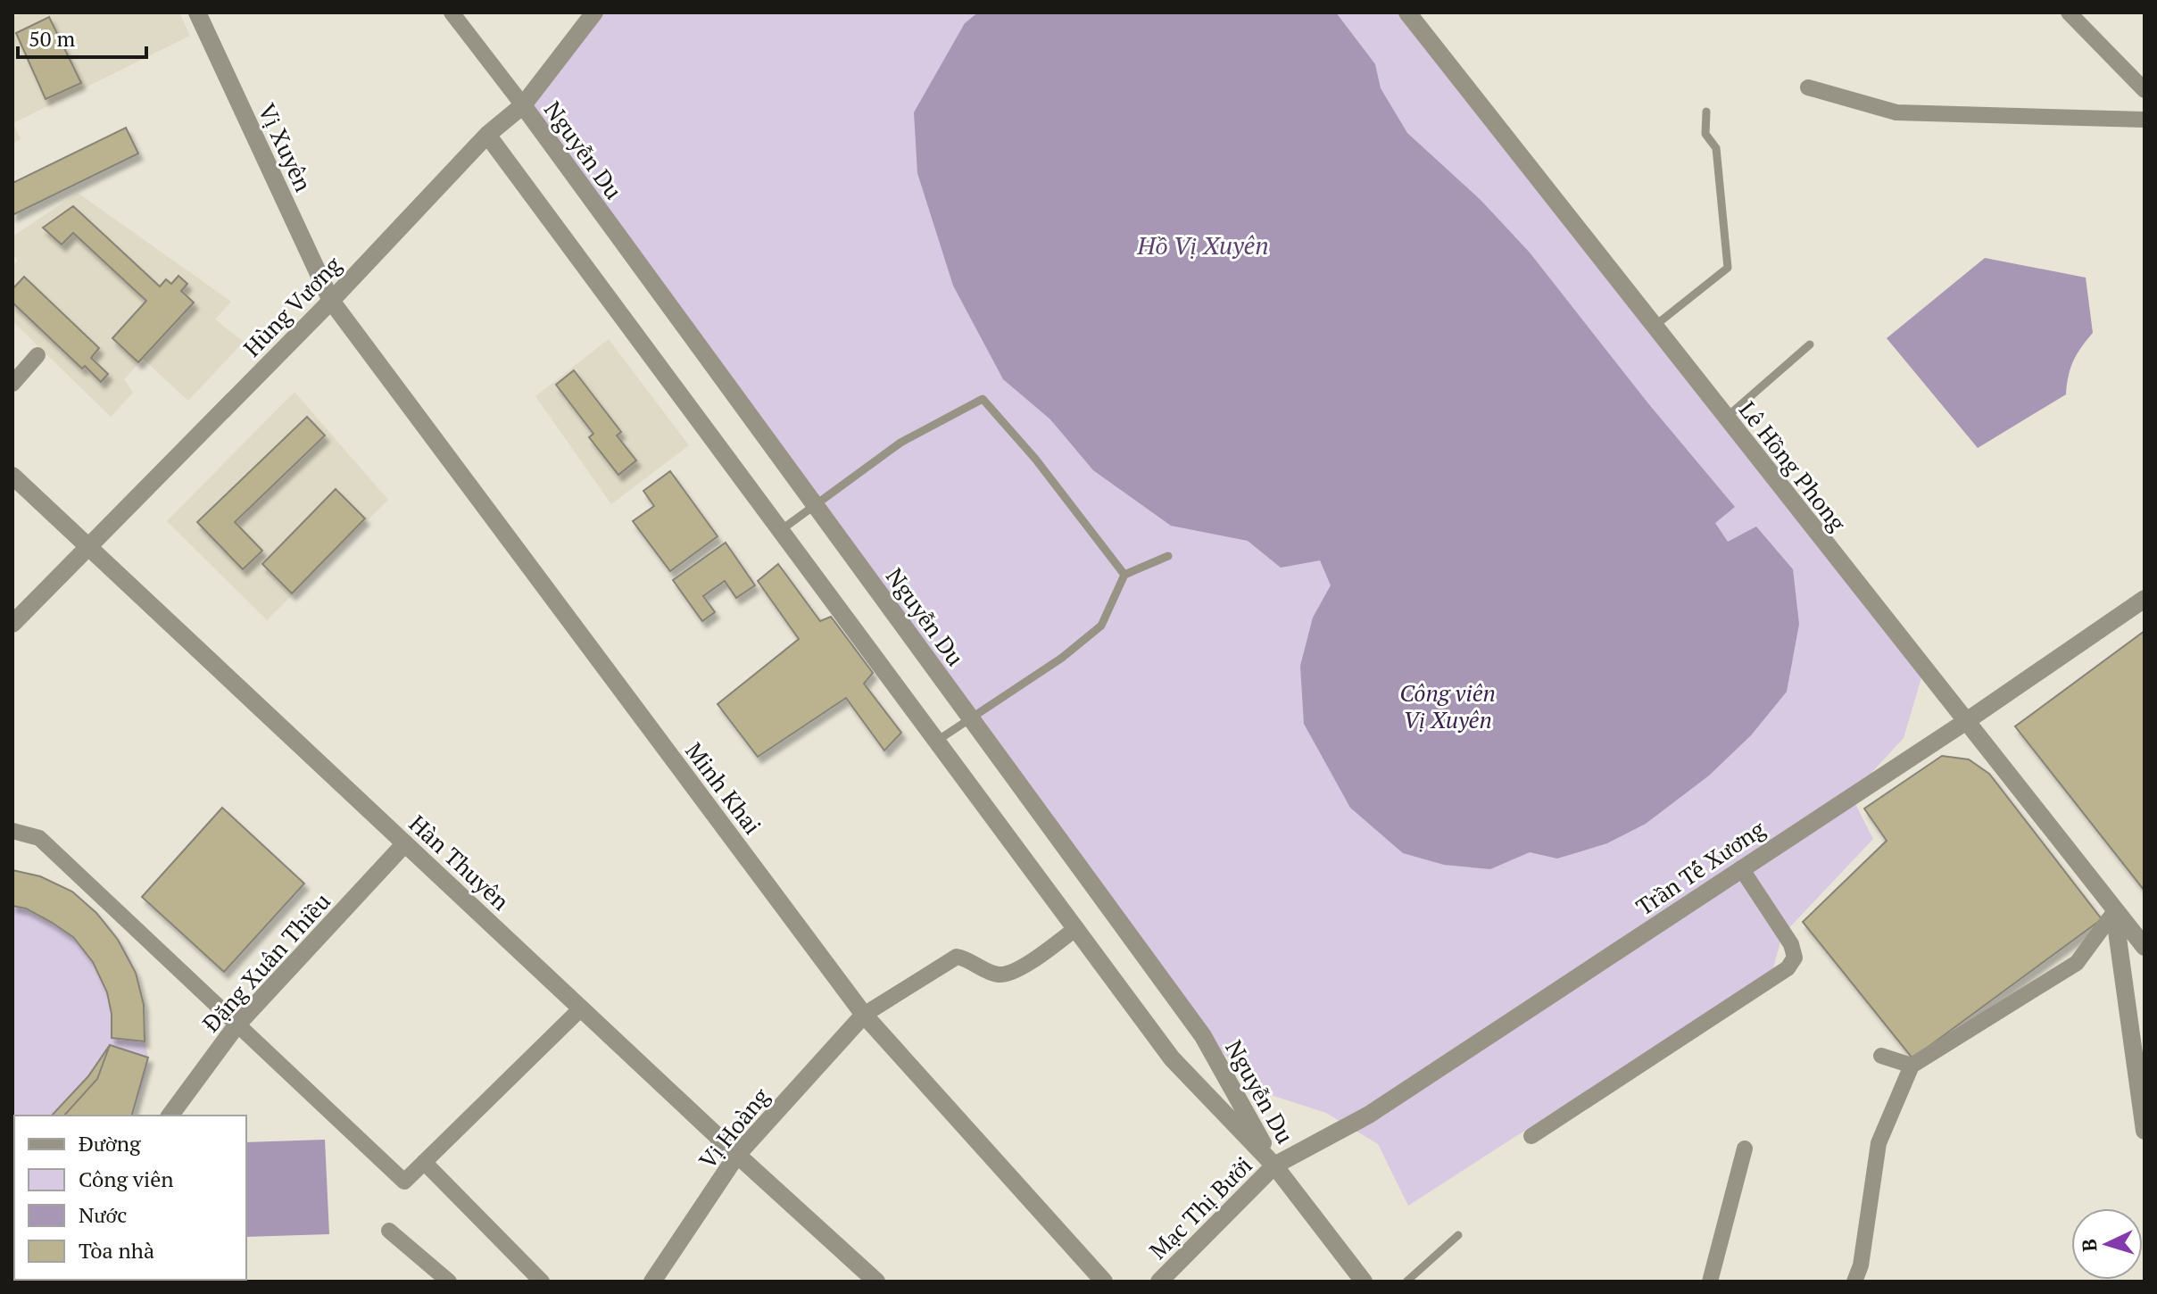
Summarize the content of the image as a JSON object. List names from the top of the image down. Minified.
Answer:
{"streets":{"street":["Vị Xuyên","Nguyễn Du","Hùng Vương","Lê Hồng Phong","Minh Khai","Hàn Thuyên","Trần Tế Xương","Đặng Xuân Thiều","Vị Hoàng","Mạc Thị Bưởi"]},"crossings":[["Vị Xuyên","Hùng Vương"],["Vị Xuyên","Minh Khai"],["Nguyễn Du","Hùng Vương"],["Nguyễn Du","Trần Tế Xương"],["Nguyễn Du","Mạc Thị Bưởi"],["Hùng Vương","Minh Khai"],["Hùng Vương","Hàn Thuyên"],["Lê Hồng Phong","Trần Tế Xương"],["Minh Khai","Vị Hoàng"],["Hàn Thuyên","Đặng Xuân Thiều"],["Hàn Thuyên","Vị Hoàng"],["Trần Tế Xương","Mạc Thị Bưởi"]],"water":["Hồ Vị Xuyên"],"parks":["Công viên Vị Xuyên"],"legend":["Đường","Công viên","Nước","Tòa nhà"],"scale_bar":"50 m","north":"left"}
